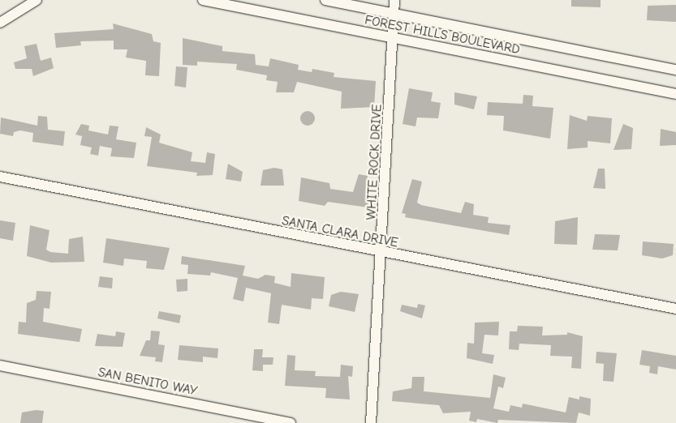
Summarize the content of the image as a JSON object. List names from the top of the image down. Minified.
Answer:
{"streets":{"street":["FOREST HILLS BOULEVARD","WHITE ROCK DRIVE","SANTA CLARA DRIVE","SAN BENITO WAY"]},"crossings":[["FOREST HILLS BOULEVARD","WHITE ROCK DRIVE"],["WHITE ROCK DRIVE","SANTA CLARA DRIVE"]]}
